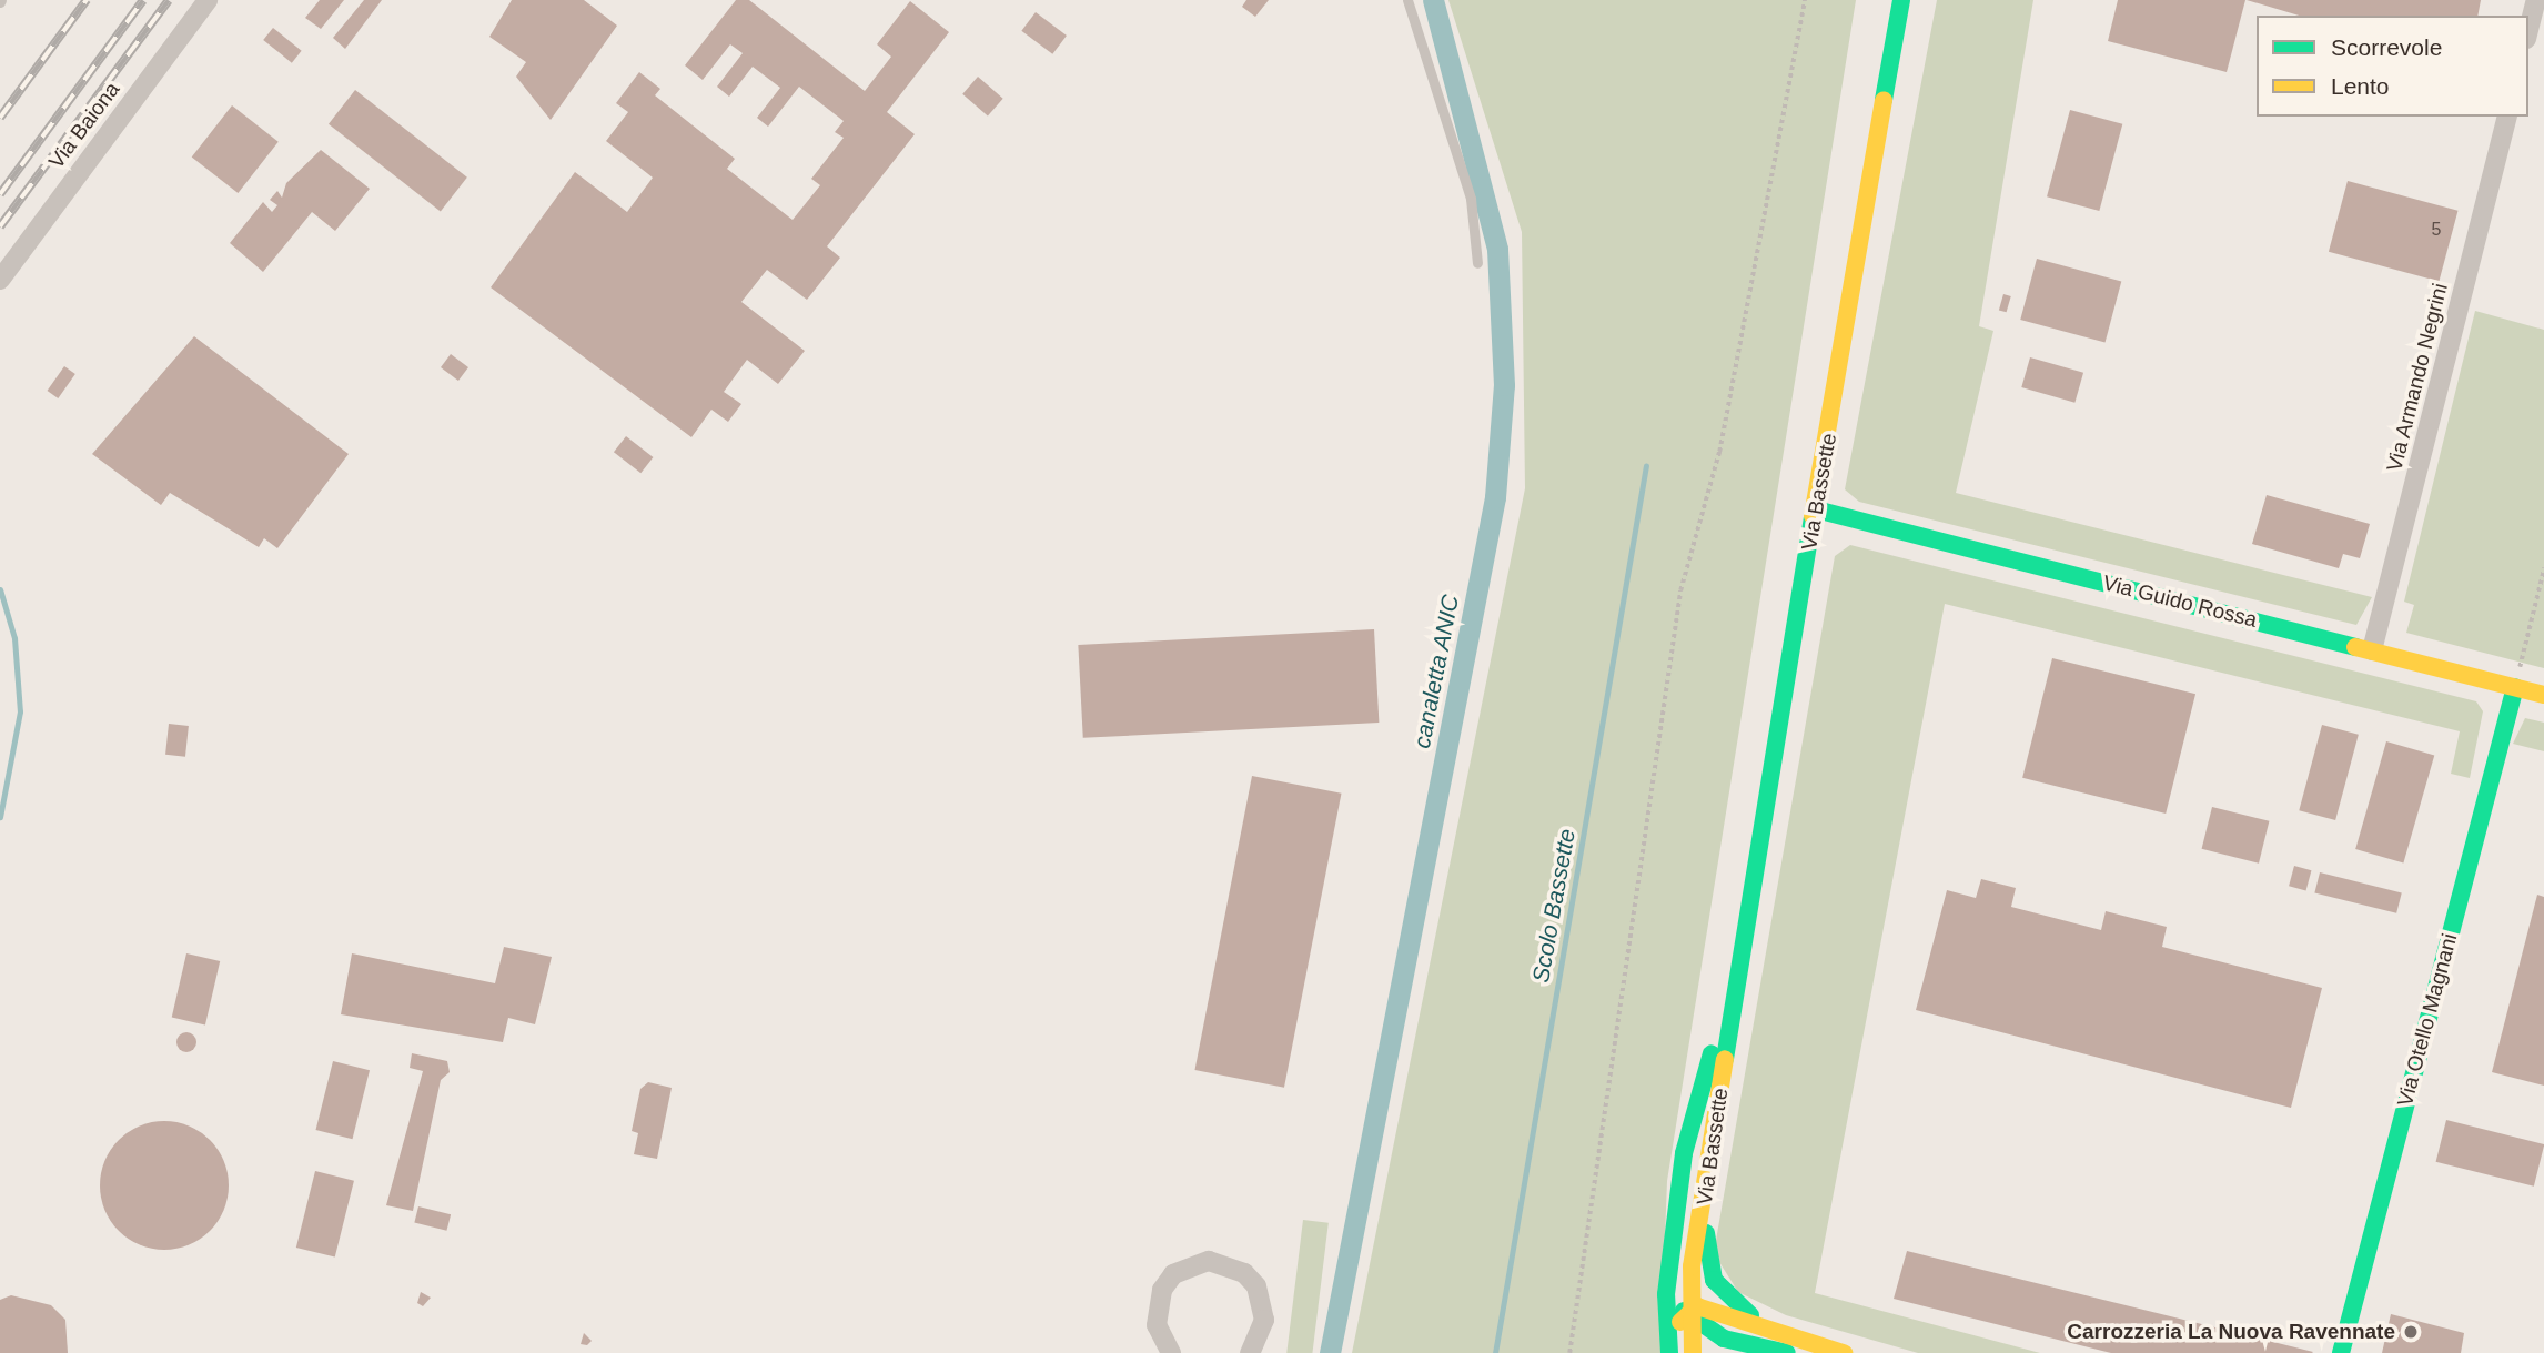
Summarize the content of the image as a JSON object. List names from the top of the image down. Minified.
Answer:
{"streets":{"main road":["Via Bassette","Via Guido Rossa","Via Otello Magnani"],"street":["Via Baiona","Via Armando Negrini"]},"crossings":[["Via Armando Negrini","Via Guido Rossa"],["Via Bassette","Via Guido Rossa"],["Via Guido Rossa","Via Otello Magnani"]],"water":["canaletta ANIC","Scolo Bassette"],"places":["Carrozzeria La Nuova Ravennate"],"house_numbers":["5"],"legend":["Scorrevole","Lento"]}
